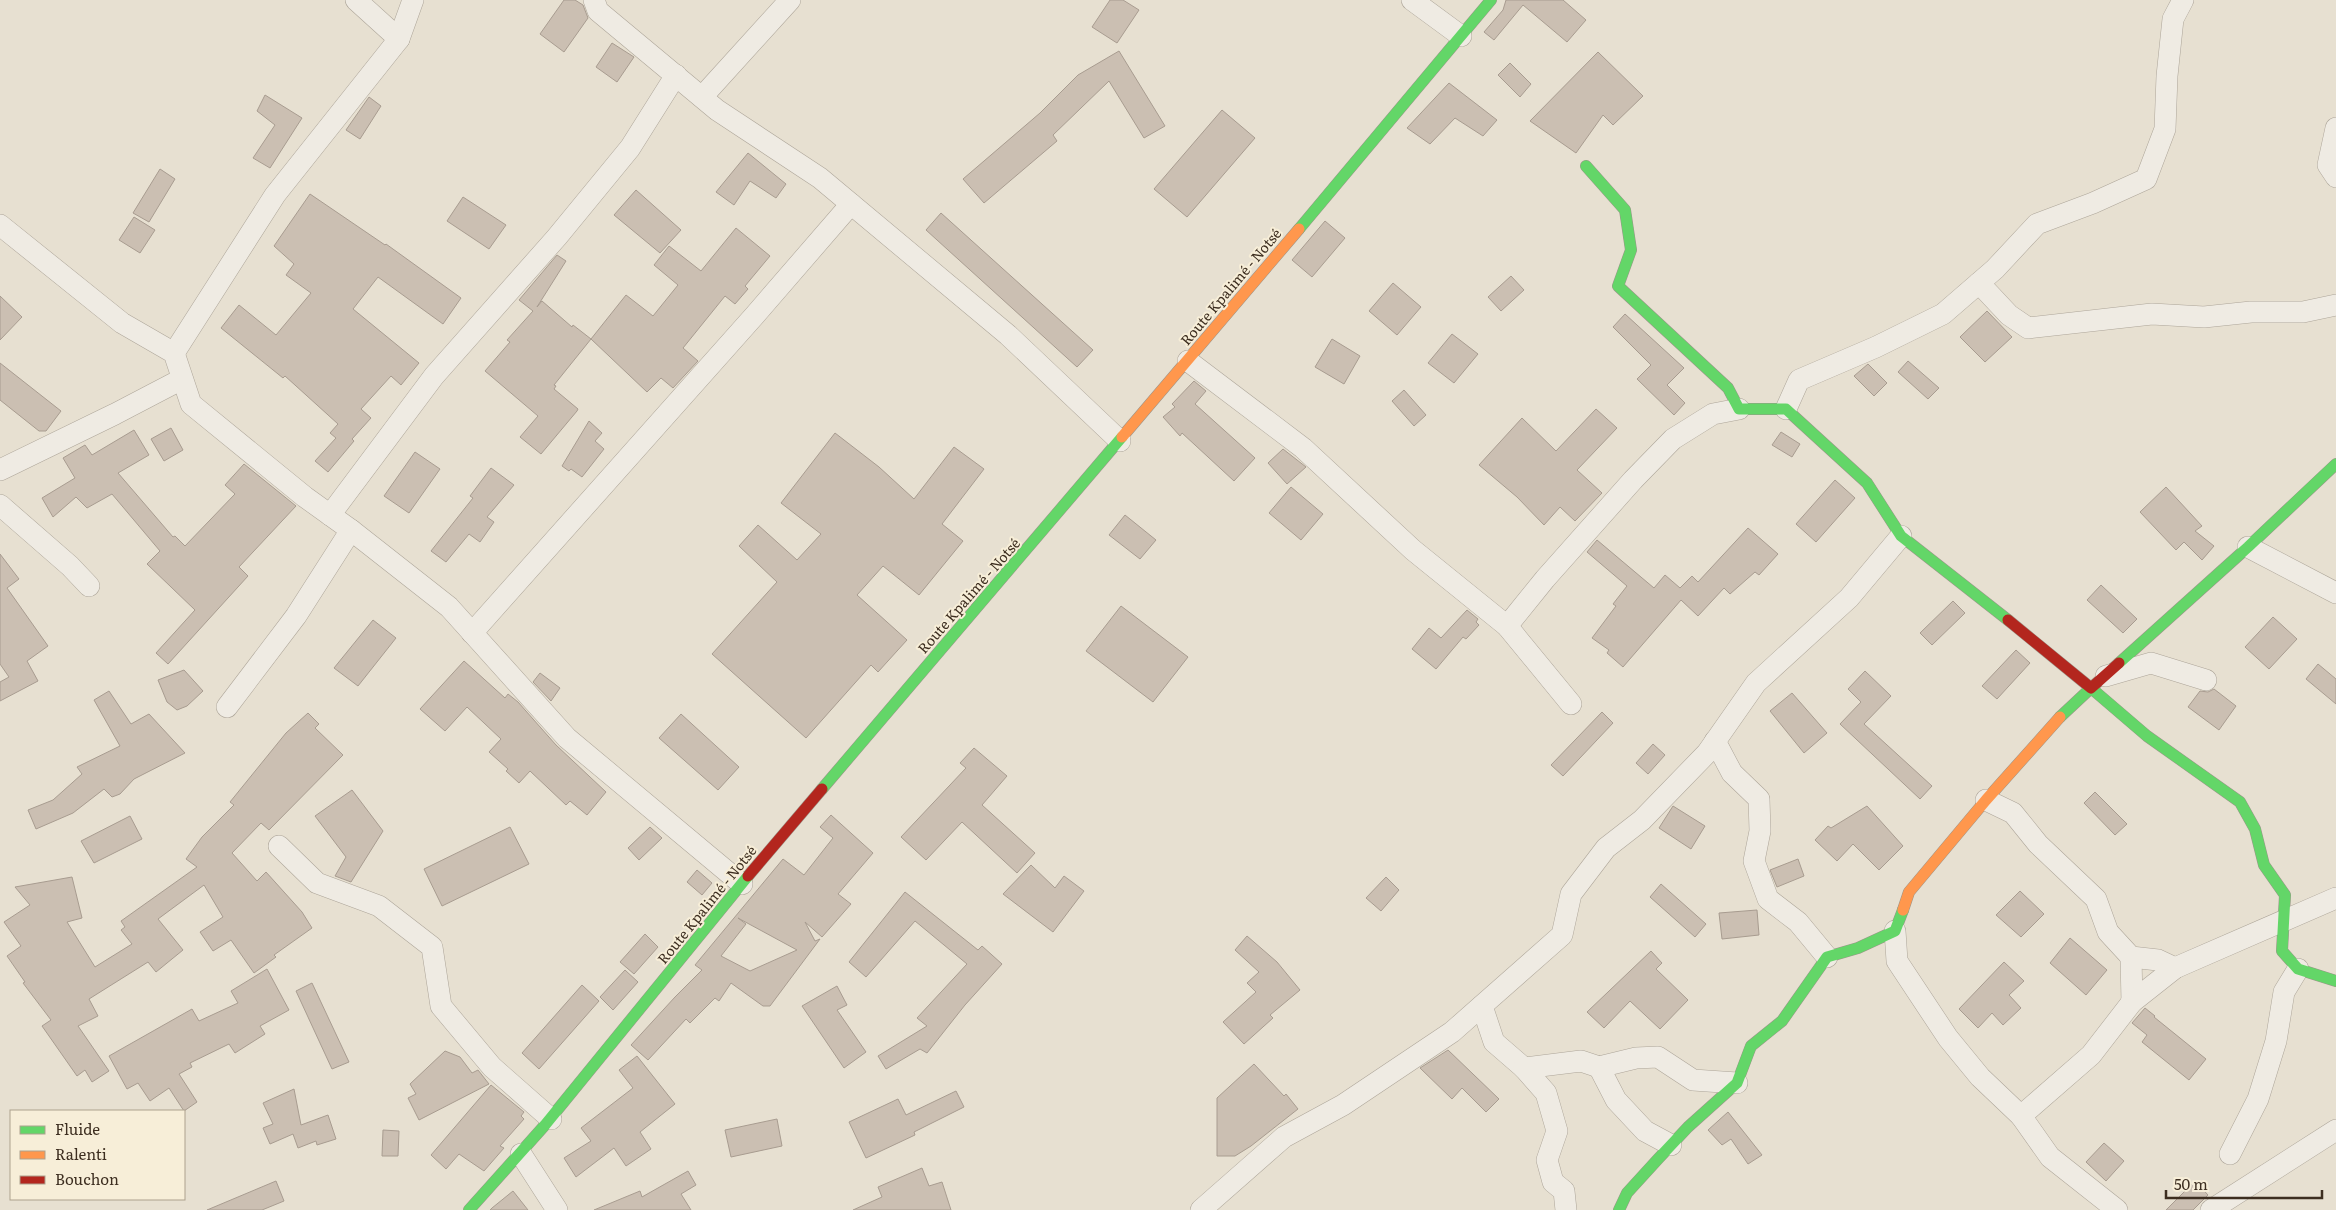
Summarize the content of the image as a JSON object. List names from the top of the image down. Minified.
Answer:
{"streets":{"street":["Route Kpalimé - Notsé"]},"legend":["Fluide","Ralenti","Bouchon"],"scale_bar":"50 m"}
